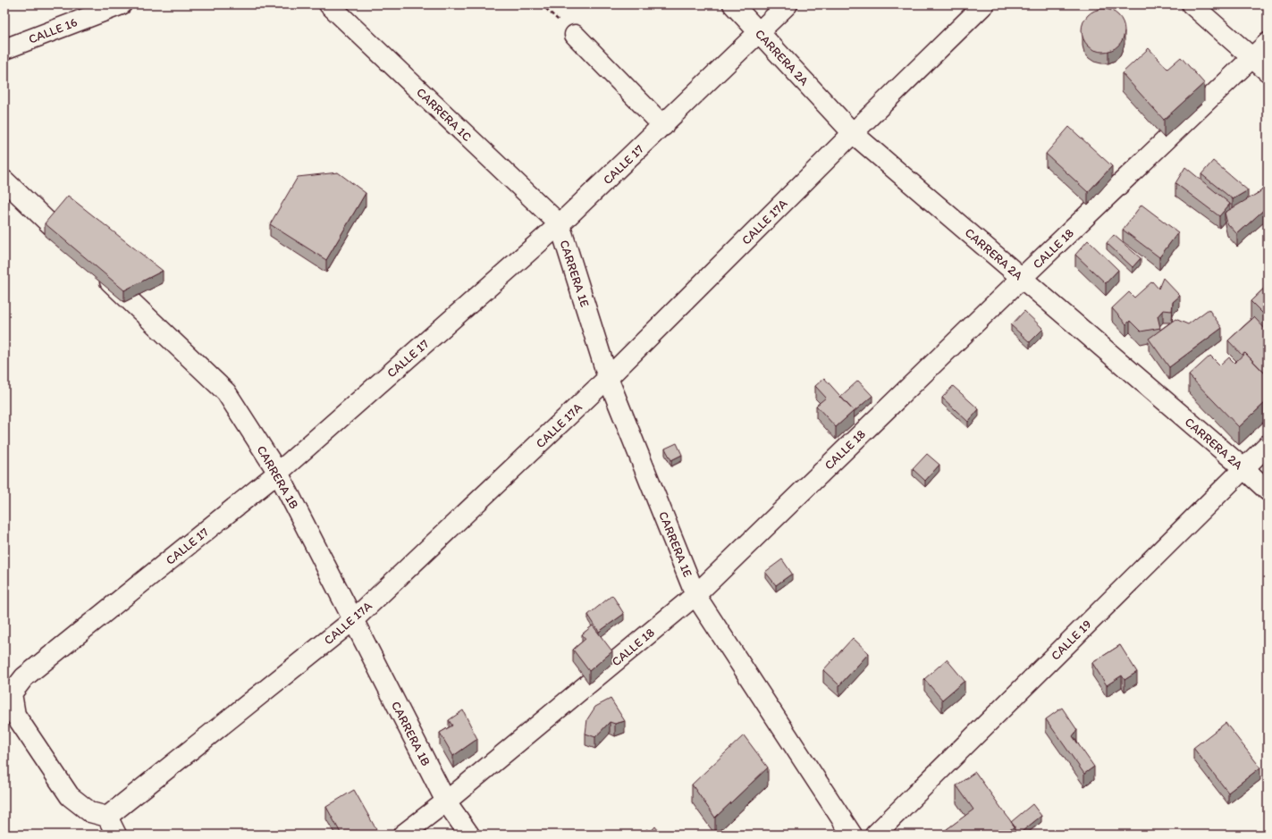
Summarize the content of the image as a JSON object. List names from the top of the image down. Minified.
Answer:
{"streets":{"main road":["CALLE 16","CARRERA 2A","CARRERA 1C","CALLE 17","CALLE 17A","CALLE 18","CARRERA 1E","CARRERA 1B","CALLE 19"]},"crossings":[["CARRERA 2A","CALLE 17"],["CARRERA 2A","CALLE 17A"],["CARRERA 2A","CALLE 18"],["CARRERA 2A","CALLE 19"],["CARRERA 1C","CALLE 17"],["CARRERA 1C","CARRERA 1E"],["CALLE 17","CALLE 17A"],["CALLE 17","CARRERA 1E"],["CALLE 17","CARRERA 1B"],["CALLE 17A","CARRERA 1E"],["CALLE 17A","CARRERA 1B"],["CALLE 18","CARRERA 1E"],["CALLE 18","CARRERA 1B"]]}
